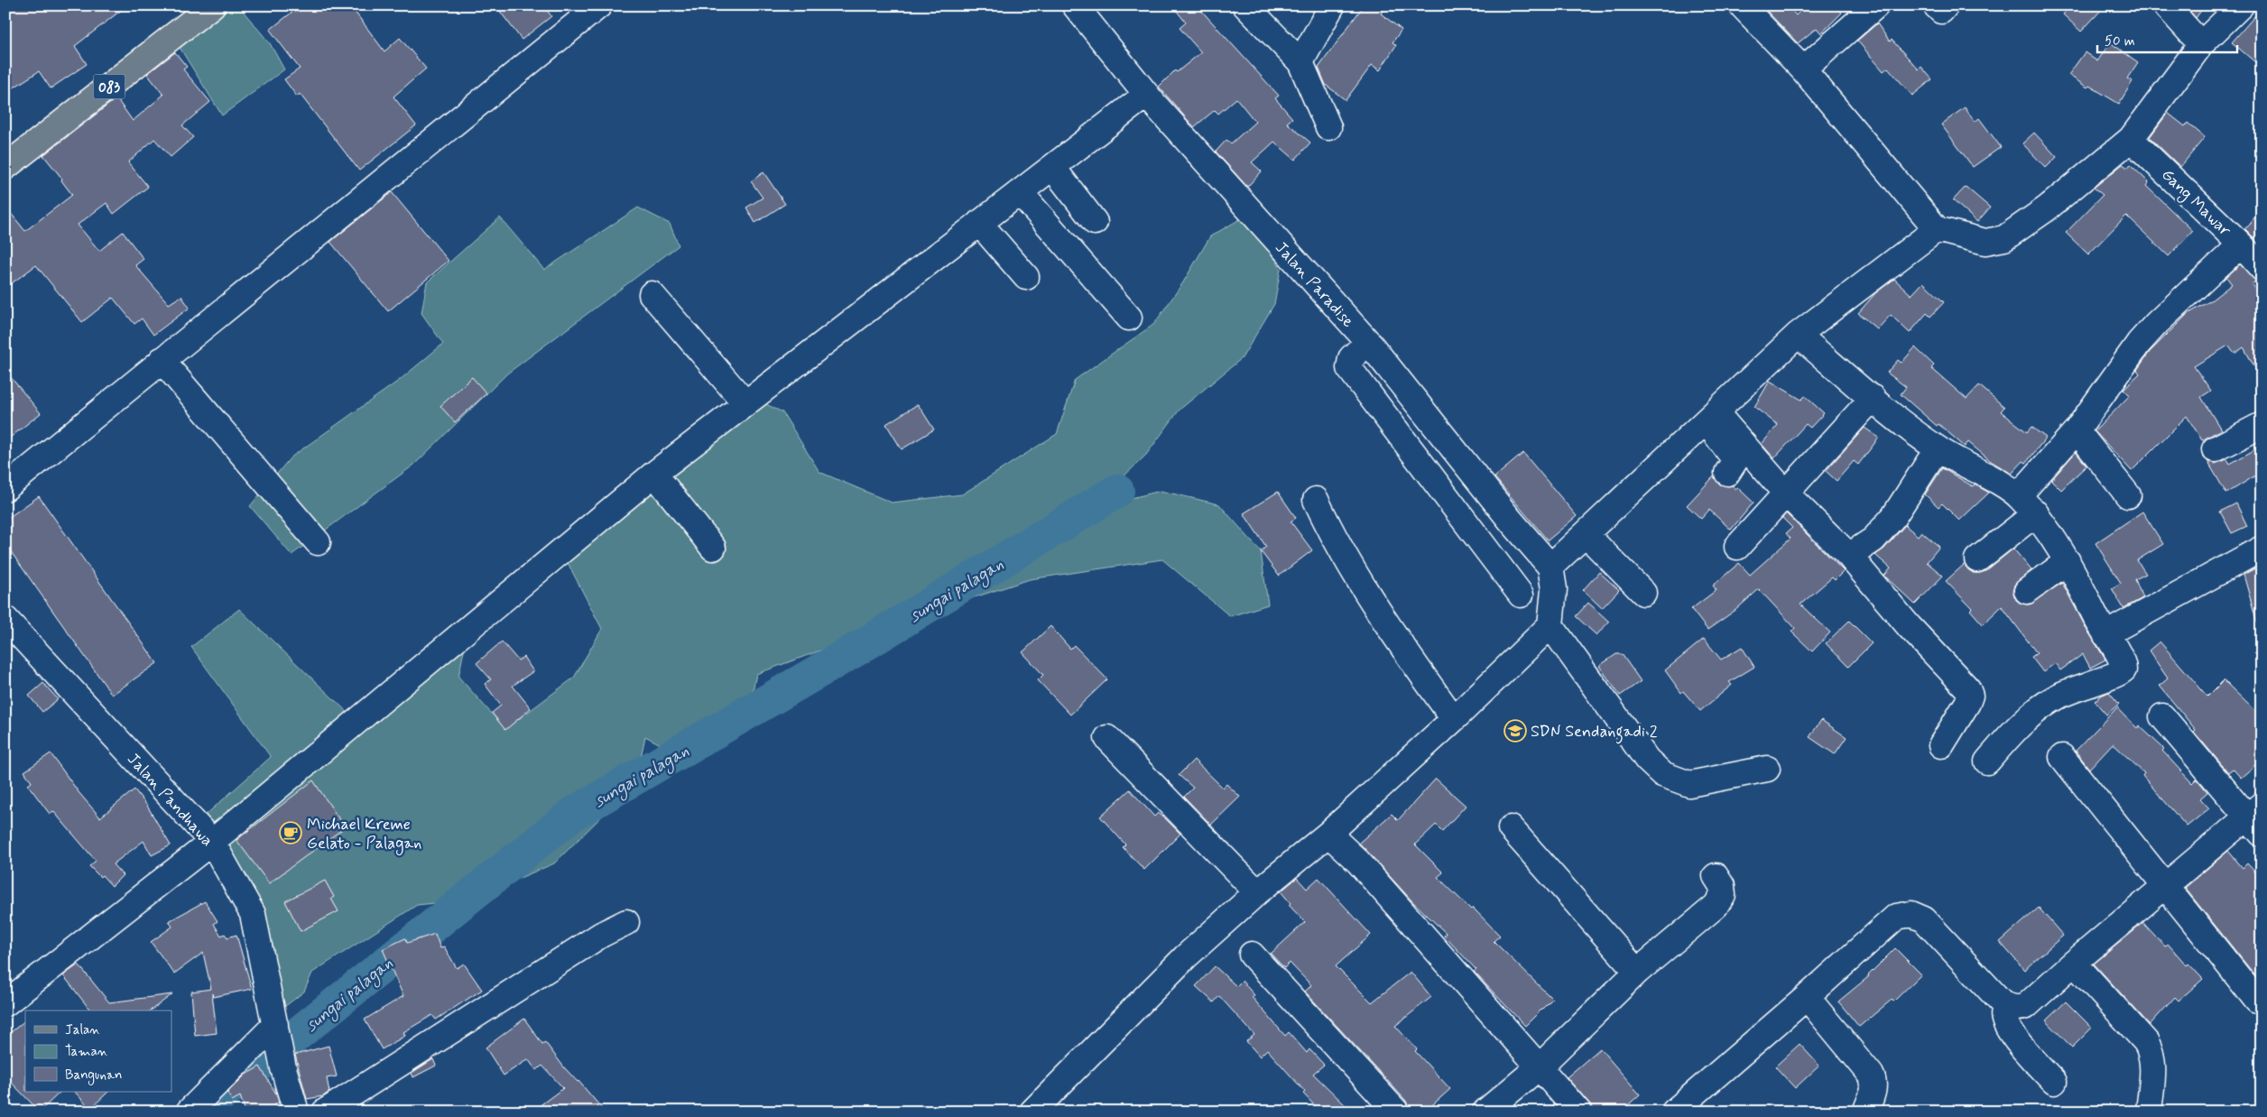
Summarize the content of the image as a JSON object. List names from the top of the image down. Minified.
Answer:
{"streets":{"main road":["083"],"street":["Gang Mawar","Jalan Paradise","Jalan Pandhawa"]},"water":["sungai palagan"],"places":{"school or university":["SDN Sendangadi 2"],"cafe":["Michael Kreme Gelato - Palagan"]},"legend":["Jalan","Taman","Bangunan"],"scale_bar":"50 m"}
